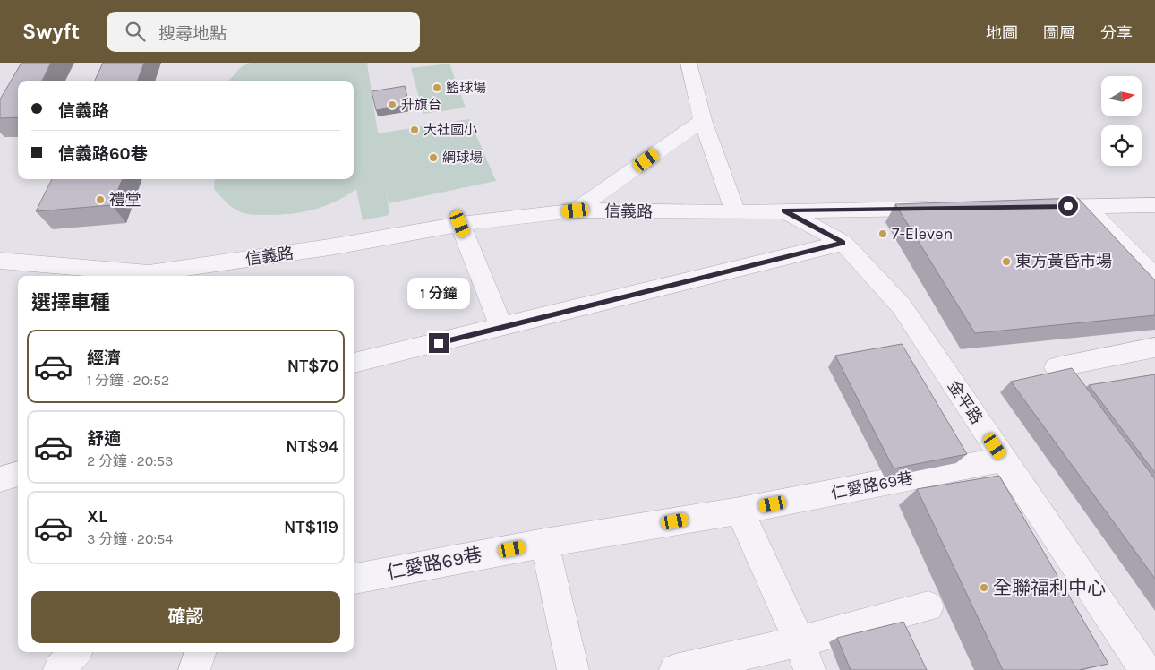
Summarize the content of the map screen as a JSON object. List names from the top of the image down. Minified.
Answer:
{"streets":{"street":["信義路","金平路","仁愛路69巷"]},"crossings":[["信義路","金平路"],["金平路","仁愛路69巷"]],"places":["籃球場","升旗台","大社國小","網球場","禮堂","7-Eleven","東方黃昏市場","全聯福利中心"],"north":"right","page":{"header":"Swyft","search":"搜尋地點","nav":["地圖","圖層","分享"],"banner":["信義路","信義路60巷"],"heading":"選擇車種","bubble":"1 分鐘","list":[{"name":"經濟","note":"1 分鐘 · 20:52","value":"NT$70"},{"name":"舒適","note":"2 分鐘 · 20:53","value":"NT$94"},{"name":"XL","note":"3 分鐘 · 20:54","value":"NT$119"}],"buttons":"確認"}}
